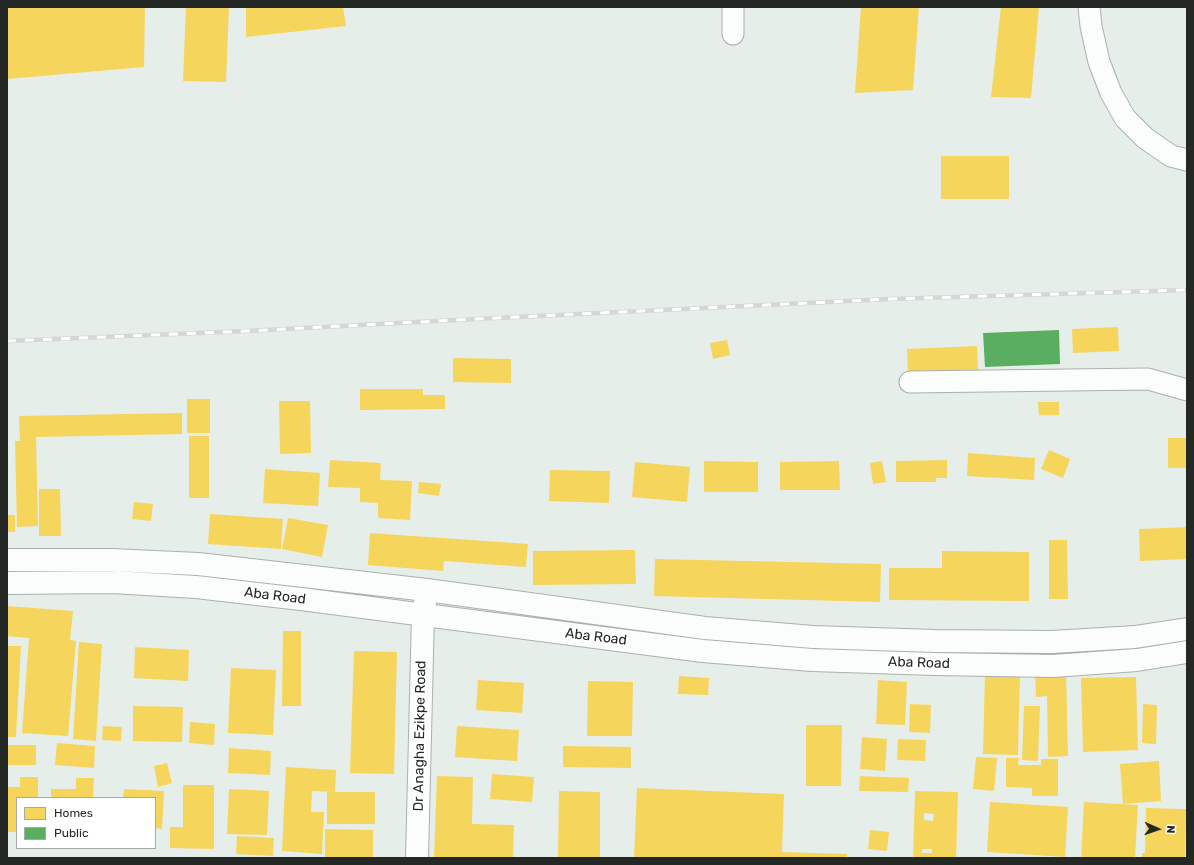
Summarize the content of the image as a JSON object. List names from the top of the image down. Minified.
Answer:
{"streets":{"main road":["Aba Road","Dr Anagha Ezikpe Road"]},"crossings":[["Aba Road","Dr Anagha Ezikpe Road"]],"legend":["Homes","Public"],"north":"right"}
